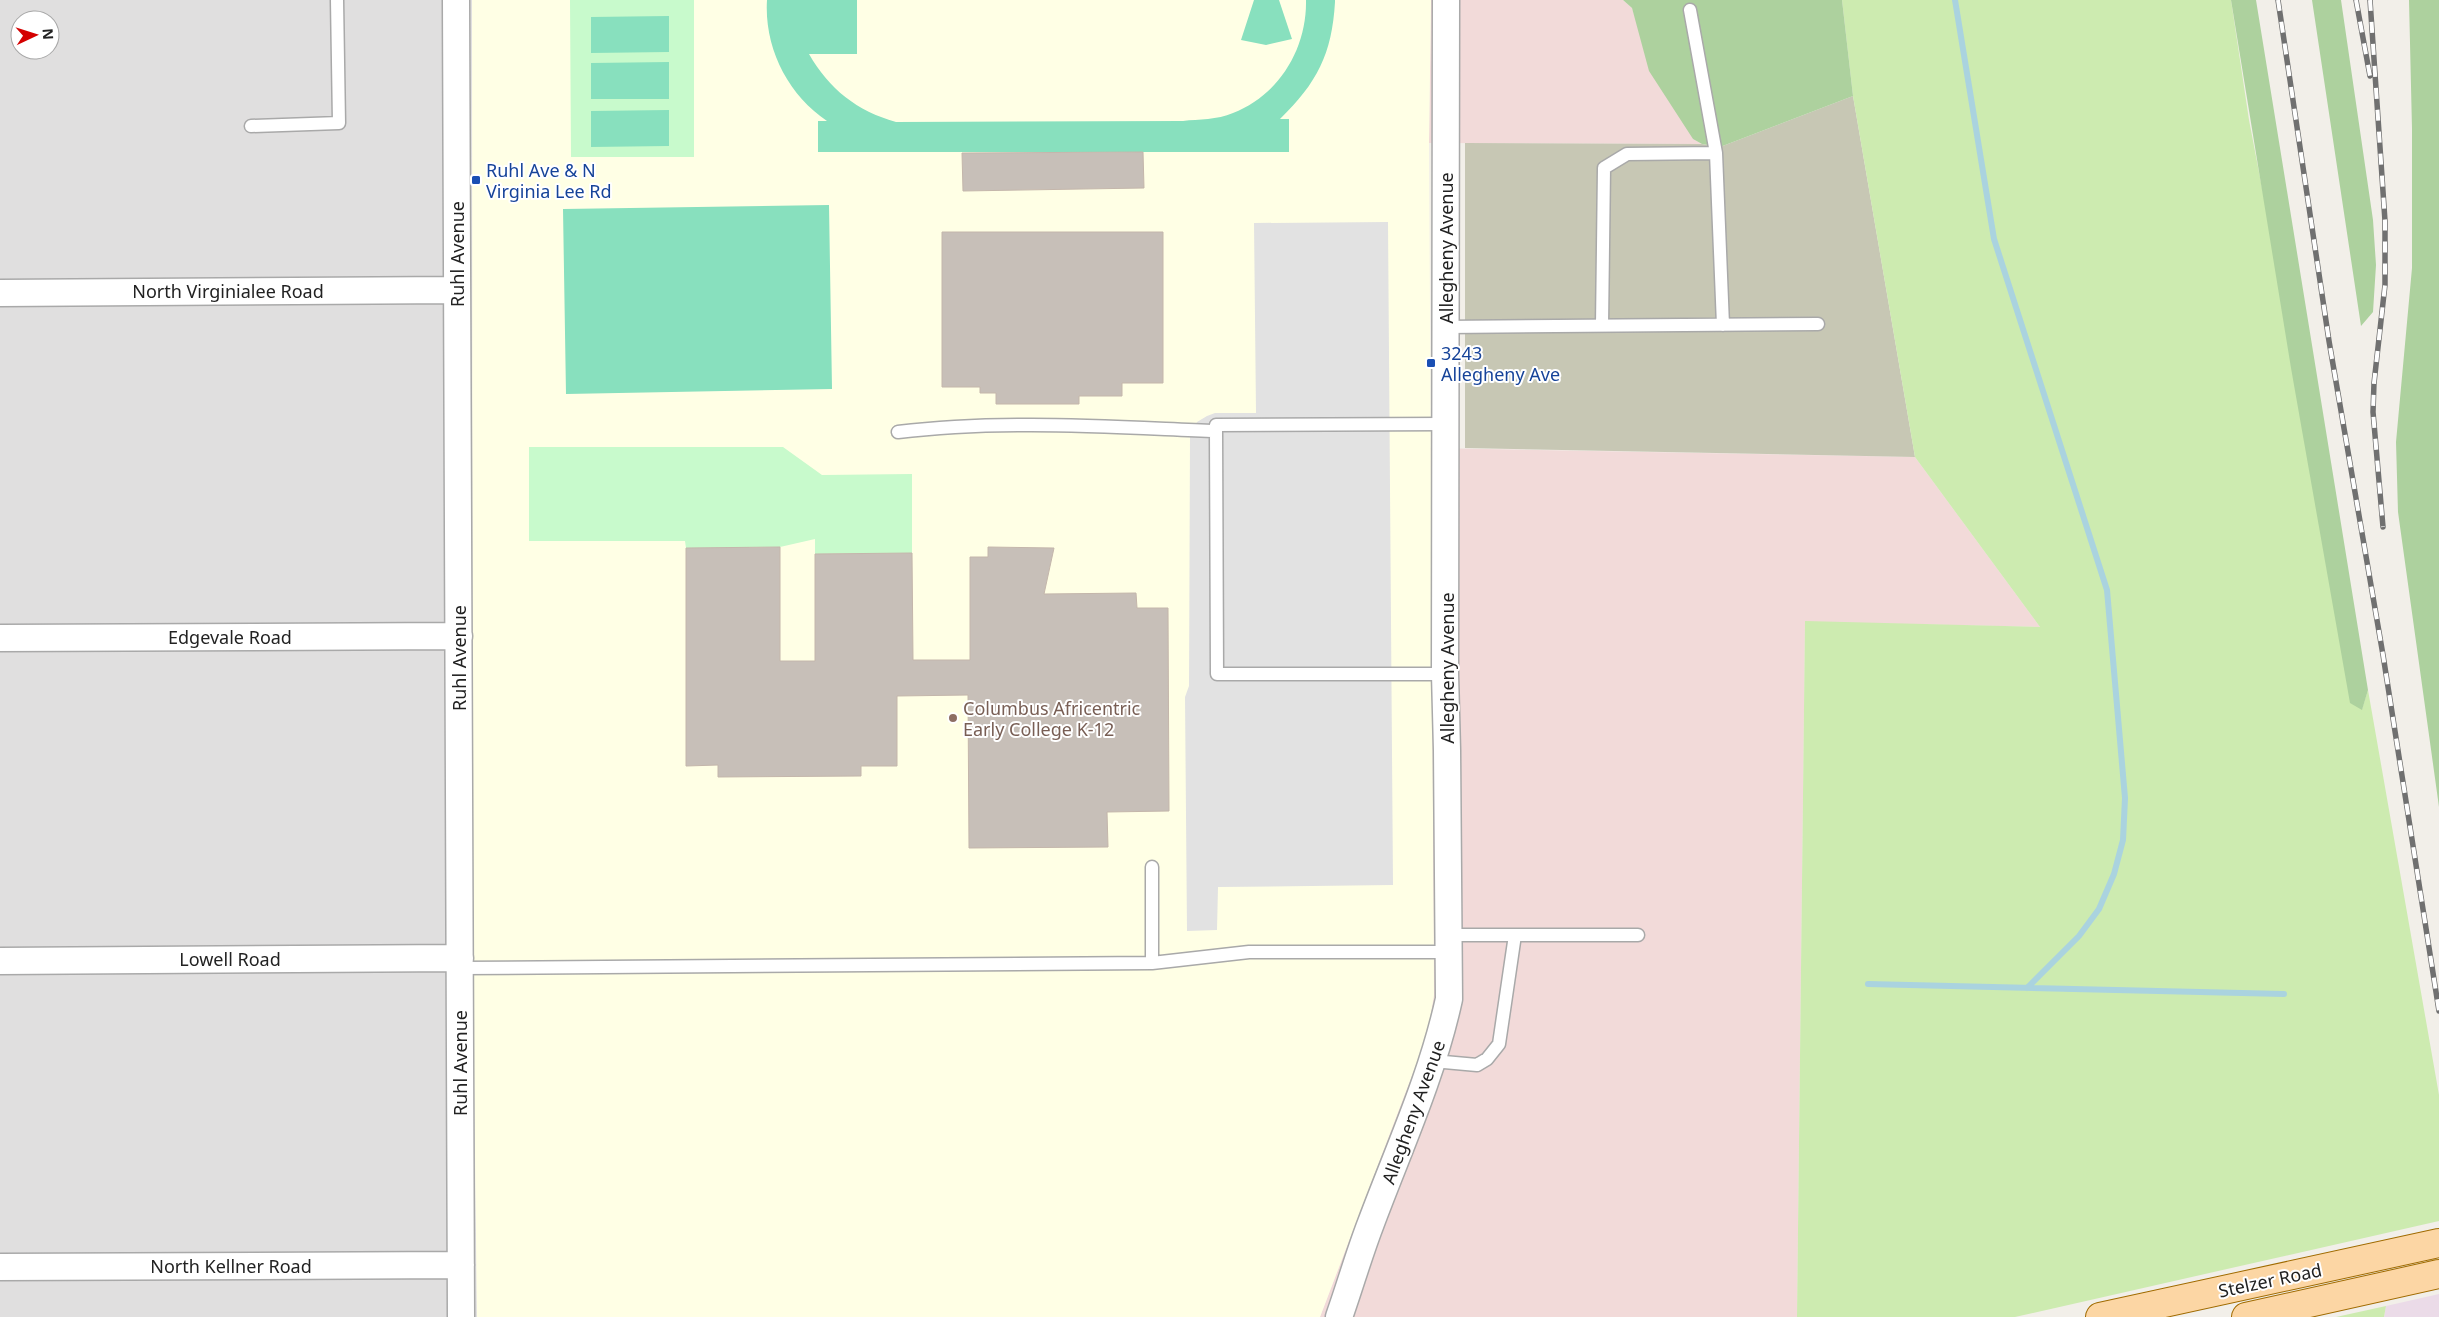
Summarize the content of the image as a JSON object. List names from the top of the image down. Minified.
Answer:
{"streets":{"main road":["Stelzer Road"],"street":["Allegheny Avenue","Ruhl Avenue","North Virginialee Road","Edgevale Road","Lowell Road","North Kellner Road"]},"crossings":[["Ruhl Avenue","North Virginialee Road"],["Ruhl Avenue","Edgevale Road"],["Ruhl Avenue","Lowell Road"],["Ruhl Avenue","North Kellner Road"]],"places":{"transit":["Ruhl Ave & N Virginia Lee Rd","3243 Allegheny Ave"],"other":["Columbus Africentric Early College K-12"]},"north":"right"}
